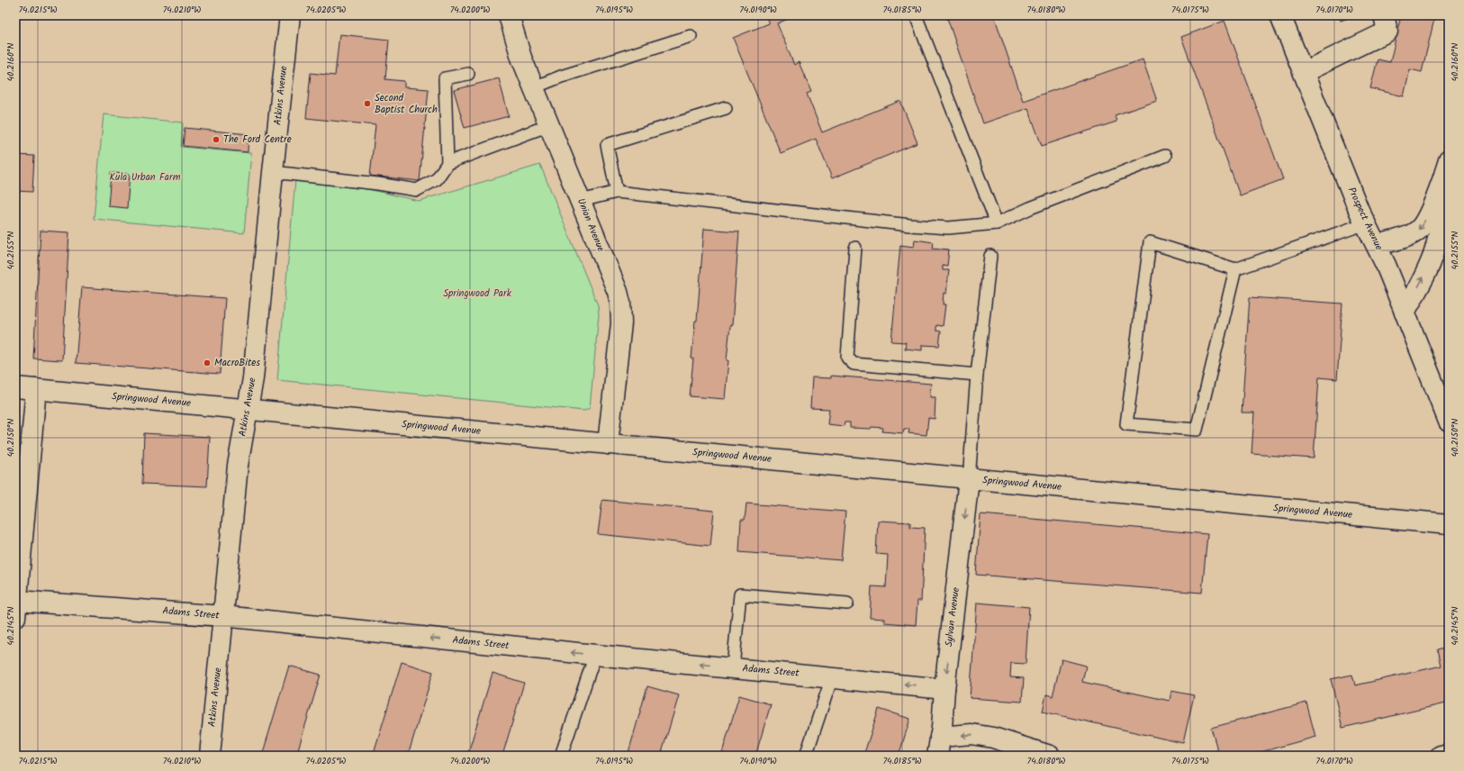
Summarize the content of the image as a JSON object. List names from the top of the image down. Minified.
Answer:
{"streets":{"street":["Atkins Avenue","Prospect Avenue","Union Avenue","Springwood Avenue","Adams Street","Sylvan Avenue"]},"crossings":[["Atkins Avenue","Springwood Avenue"],["Atkins Avenue","Adams Street"],["Union Avenue","Springwood Avenue"],["Springwood Avenue","Sylvan Avenue"],["Adams Street","Sylvan Avenue"]],"one_way":["Adams Street","Sylvan Avenue"],"parks":["Kula Urban Farm","Springwood Park"],"places":["Second Baptist Church","The Ford Centre","MacroBites"],"coordinates":["74.0215°W","74.0210°W","74.0205°W","74.0200°W","74.0195°W","74.0190°W","74.0185°W","74.0180°W","74.0175°W","74.0170°W","40.2160°N","40.2155°N","40.2150°N","40.2145°N"]}
